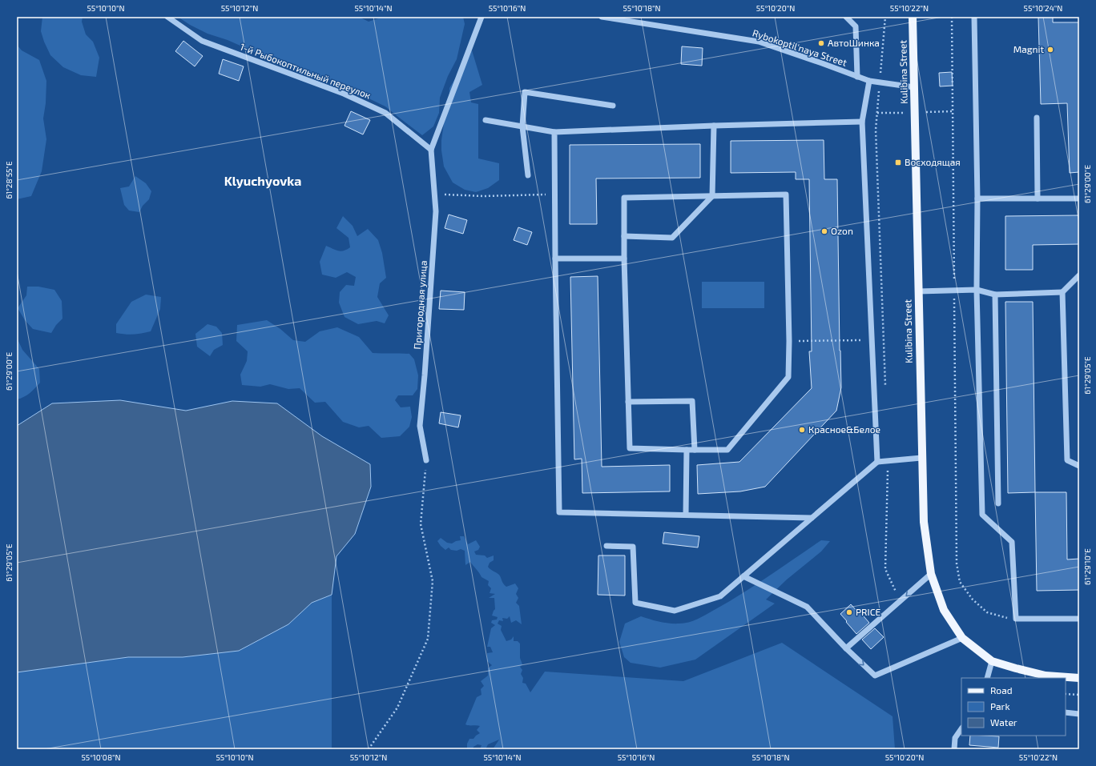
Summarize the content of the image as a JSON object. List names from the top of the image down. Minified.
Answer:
{"streets":{"main road":["Kulibina Street"],"street":["Rybokoptil'naya Street","1-й Рыбокоптильный переулок","Пригородная улица"]},"crossings":[["Rybokoptil'naya Street","Kulibina Street"],["1-й Рыбокоптильный переулок","Пригородная улица"]],"districts":["Klyuchyovka"],"places":{"other":["АвтоШинка","Magnit","Ozon","Красное&Белое","PRICE"],"transit":["Восходящая"]},"legend":["Road","Park","Water"],"coordinates":["55°10'10\"N","55°10'12\"N","55°10'14\"N","55°10'16\"N","55°10'18\"N","55°10'20\"N","55°10'22\"N","55°10'24\"N","61°28'55\"E","61°29'00\"E","61°29'05\"E","61°29'10\"E","55°10'08\"N"]}
